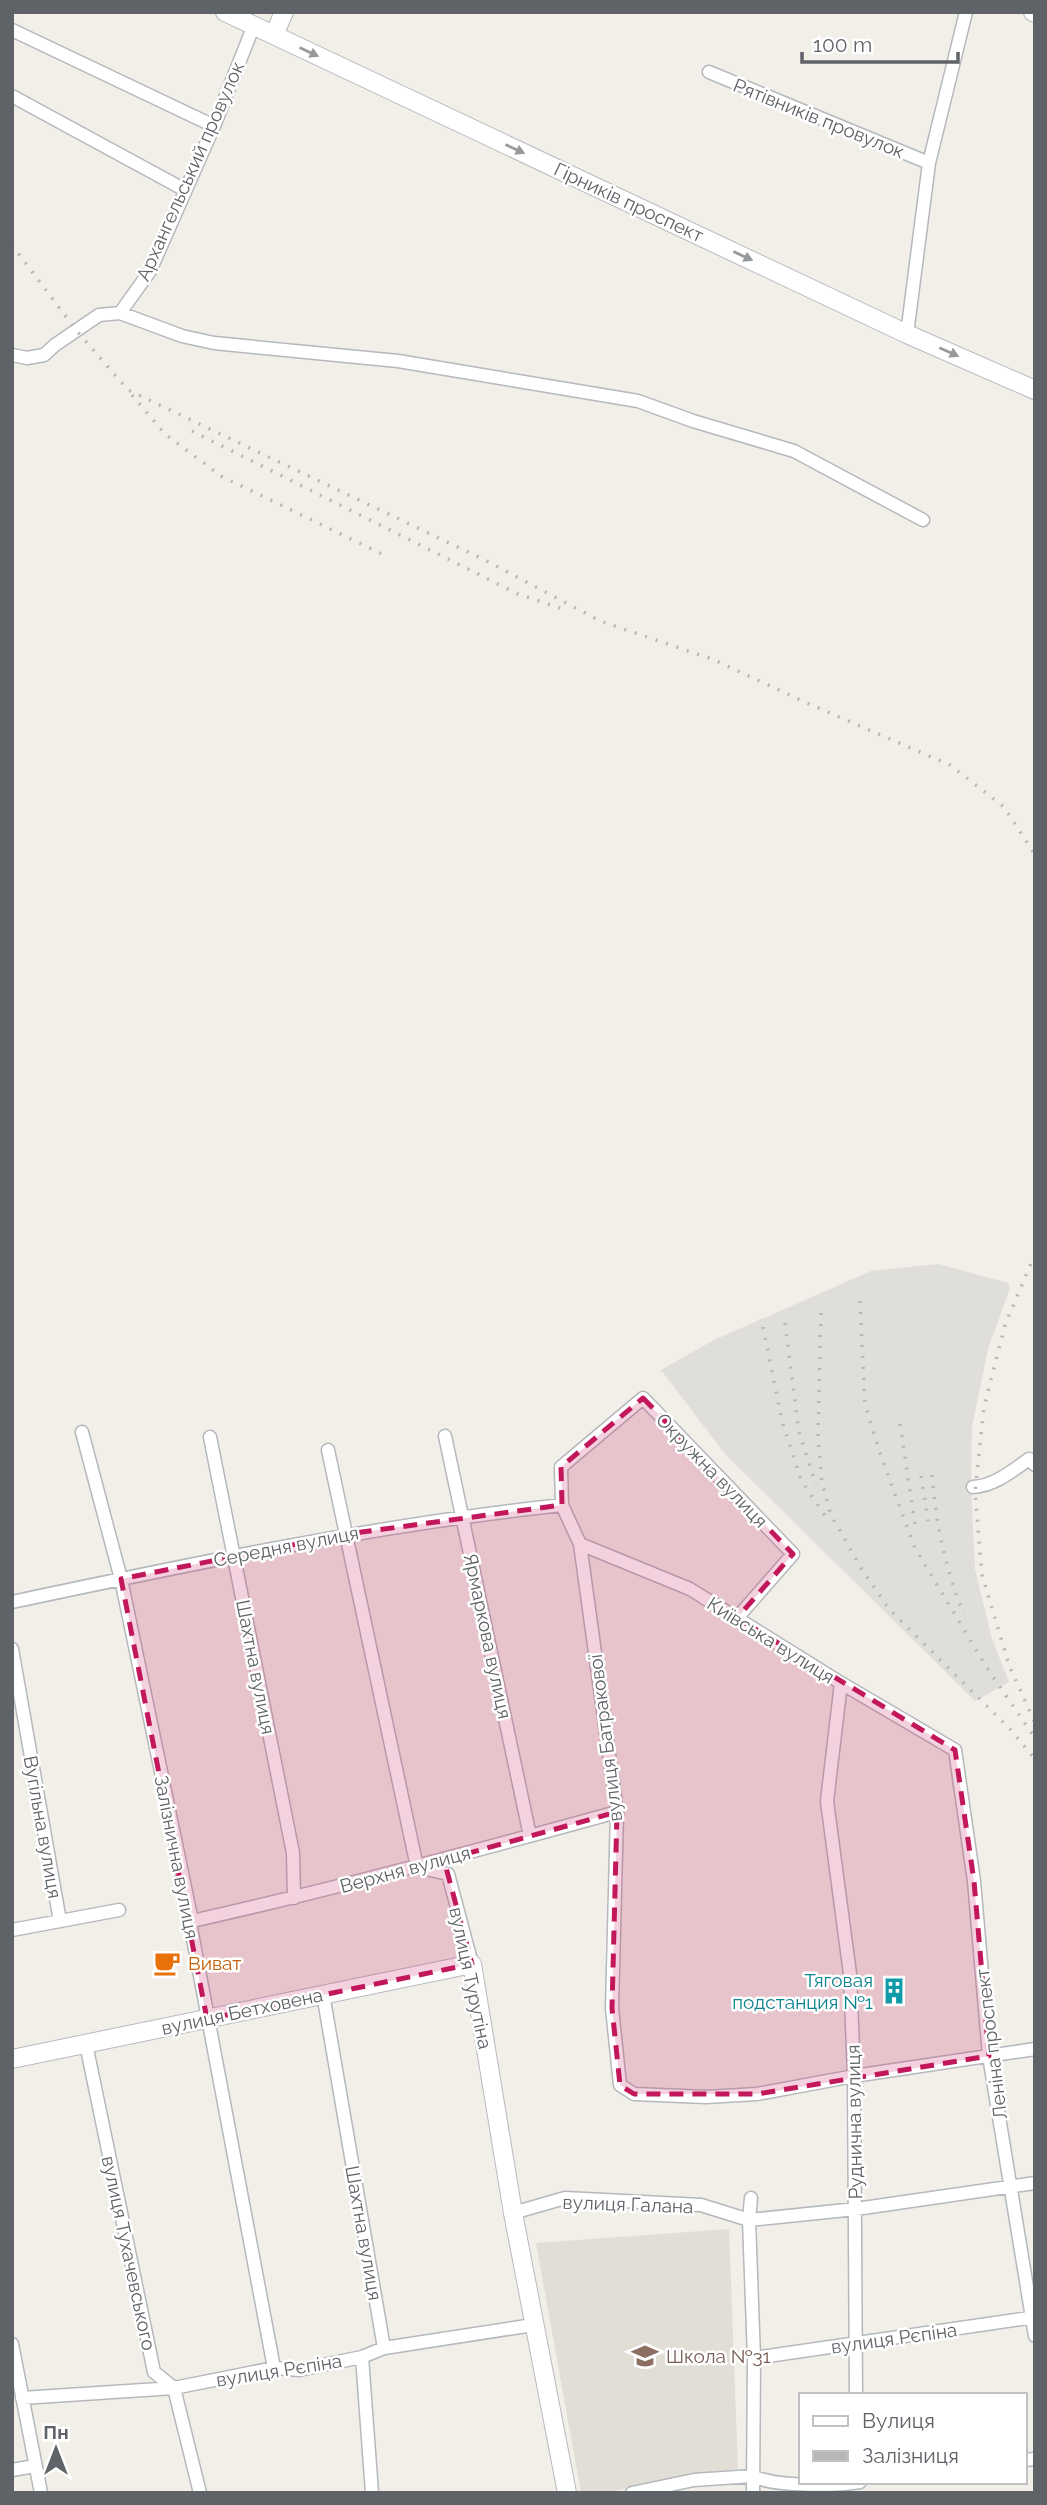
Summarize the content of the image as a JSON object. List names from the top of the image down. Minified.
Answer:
{"streets":{"street":["Рятівників провулок","Архангельський провулок","Гірників проспект","Окружна вулиця","Середня вулиця","Ярмаркова вулиця","Київська вулиця","Шахтна вулиця","вулиця Батракової","Вугільна вулиця","Залізнична вулиця","Верхня вулиця","вулиця Турутіна","вулиця Бетховена","Леніна проспект","Руднична вулиця","вулиця Галана","вулиця Тухачевського","вулиця Рєпіна"]},"crossings":[["Архангельський провулок","Гірників проспект"],["Окружна вулиця","Середня вулиця"],["Окружна вулиця","Київська вулиця"],["Окружна вулиця","вулиця Батракової"],["Середня вулиця","Ярмаркова вулиця"],["Середня вулиця","Шахтна вулиця"],["Середня вулиця","вулиця Батракової"],["Середня вулиця","Залізнична вулиця"],["Ярмаркова вулиця","Верхня вулиця"],["Київська вулиця","вулиця Батракової"],["Київська вулиця","Леніна проспект"],["Київська вулиця","Руднична вулиця"],["Шахтна вулиця","Верхня вулиця"],["Шахтна вулиця","вулиця Бетховена"],["Шахтна вулиця","вулиця Рєпіна"],["вулиця Батракової","Верхня вулиця"],["вулиця Батракової","Руднична вулиця"],["Залізнична вулиця","Верхня вулиця"],["Залізнична вулиця","вулиця Бетховена"],["Залізнична вулиця","вулиця Рєпіна"],["Верхня вулиця","вулиця Турутіна"],["вулиця Турутіна","вулиця Бетховена"],["вулиця Турутіна","вулиця Галана"],["вулиця Турутіна","вулиця Рєпіна"],["вулиця Бетховена","вулиця Тухачевського"],["Леніна проспект","вулиця Галана"],["Леніна проспект","вулиця Рєпіна"],["Руднична вулиця","вулиця Галана"],["Руднична вулиця","вулиця Рєпіна"],["вулиця Тухачевського","вулиця Рєпіна"]],"one_way":["Гірників проспект"],"places":{"cafe":["Виват"],"building":["Тяговая подстанция №1"],"school or university":["Школа №31"]},"legend":["Вулиця","Залізниця"],"scale_bar":"100 m","north":"top"}
